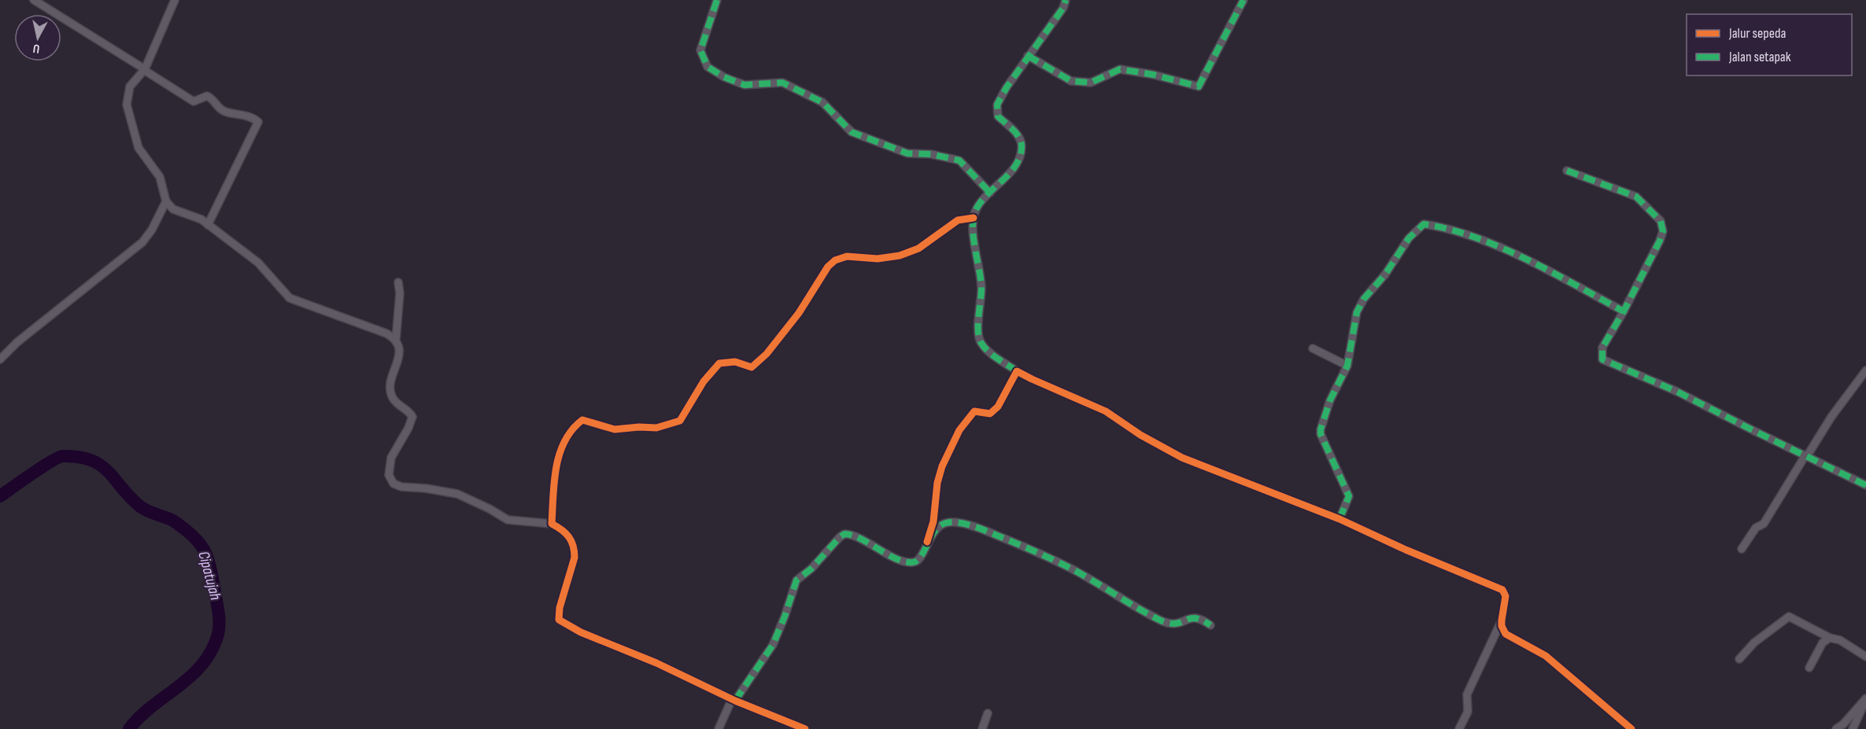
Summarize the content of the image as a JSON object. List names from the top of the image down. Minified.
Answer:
{"water":["Cipatujah"],"legend":["Jalur sepeda","Jalan setapak"],"north":"bottom"}
